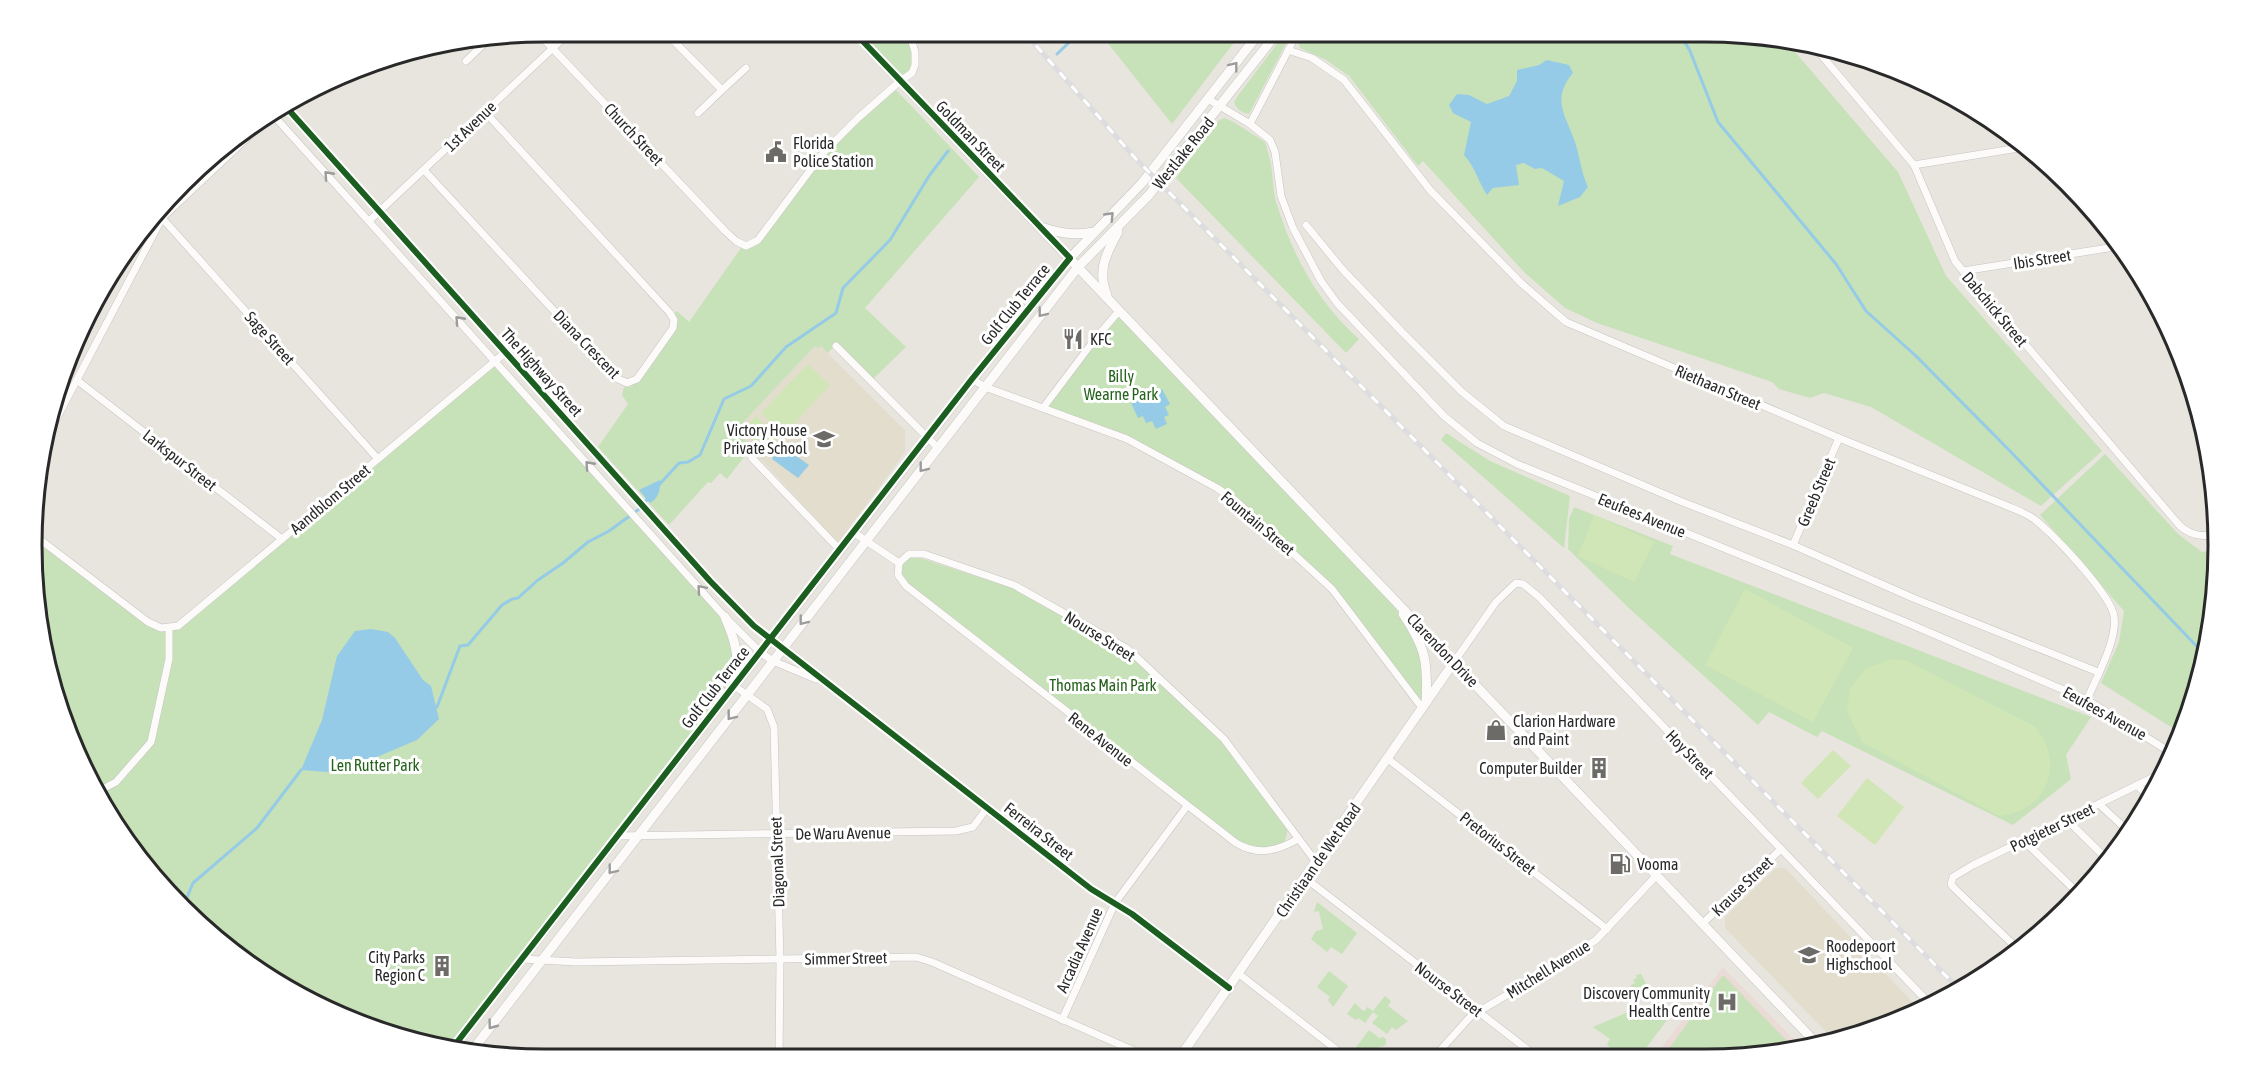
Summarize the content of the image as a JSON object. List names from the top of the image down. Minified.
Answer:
{"streets":{"street":["1st Avenue","Church Street","Goldman Street","Westlake Road","Ibis Street","Golf Club Terrace","Dabchick Street","Sage Street","Diana Crescent","The Highway Street","Riethaan Street","Larkspur Street","Greeb Street","Aandblom Street","Eeufees Avenue","Fountain Street","Nourse Street","Clarendon Drive","Rene Avenue","Hoy Street","Potgieter Street","Ferreira Street","De Waru Avenue","Pretorius Street","Christiaan de Wet Road","Diagonal Street","Krause Street","Arcadia Avenue","Simmer Street","Mitchell Avenue"]},"crossings":[["1st Avenue","Church Street"],["1st Avenue","Diana Crescent"],["1st Avenue","The Highway Street"],["Church Street","Goldman Street"],["Goldman Street","Westlake Road"],["Goldman Street","Golf Club Terrace"],["Goldman Street","Clarendon Drive"],["Westlake Road","Golf Club Terrace"],["Westlake Road","Eeufees Avenue"],["Westlake Road","Clarendon Drive"],["Ibis Street","Dabchick Street"],["Golf Club Terrace","The Highway Street"],["Golf Club Terrace","Fountain Street"],["Golf Club Terrace","Clarendon Drive"],["Golf Club Terrace","Ferreira Street"],["Golf Club Terrace","De Waru Avenue"],["Golf Club Terrace","Diagonal Street"],["Golf Club Terrace","Simmer Street"],["Sage Street","Aandblom Street"],["The Highway Street","Aandblom Street"],["The Highway Street","Ferreira Street"],["Riethaan Street","Greeb Street"],["Riethaan Street","Eeufees Avenue"],["Larkspur Street","Aandblom Street"],["Greeb Street","Eeufees Avenue"],["Fountain Street","Christiaan de Wet Road"],["Nourse Street","Rene Avenue"],["Nourse Street","Christiaan de Wet Road"],["Nourse Street","Mitchell Avenue"],["Clarendon Drive","Hoy Street"],["Clarendon Drive","Christiaan de Wet Road"],["Clarendon Drive","Krause Street"],["Clarendon Drive","Mitchell Avenue"],["Rene Avenue","Arcadia Avenue"],["Hoy Street","Christiaan de Wet Road"],["Hoy Street","Krause Street"],["Ferreira Street","De Waru Avenue"],["Ferreira Street","Christiaan de Wet Road"],["Ferreira Street","Arcadia Avenue"],["De Waru Avenue","Diagonal Street"],["Pretorius Street","Christiaan de Wet Road"],["Pretorius Street","Mitchell Avenue"],["Diagonal Street","Simmer Street"],["Arcadia Avenue","Simmer Street"]],"parks":["Billy Wearne Park","Thomas Main Park","Len Rutter Park"],"places":{"public building":["Florida Police Station"],"restaurant":["KFC"],"school or university":["Victory House Private School","Roodepoort Highschool"],"shop":["Clarion Hardware and Paint"],"building":["Computer Builder","City Parks Region C"],"fuel station":["Vooma"],"hospital":["Discovery Community Health Centre"]}}
